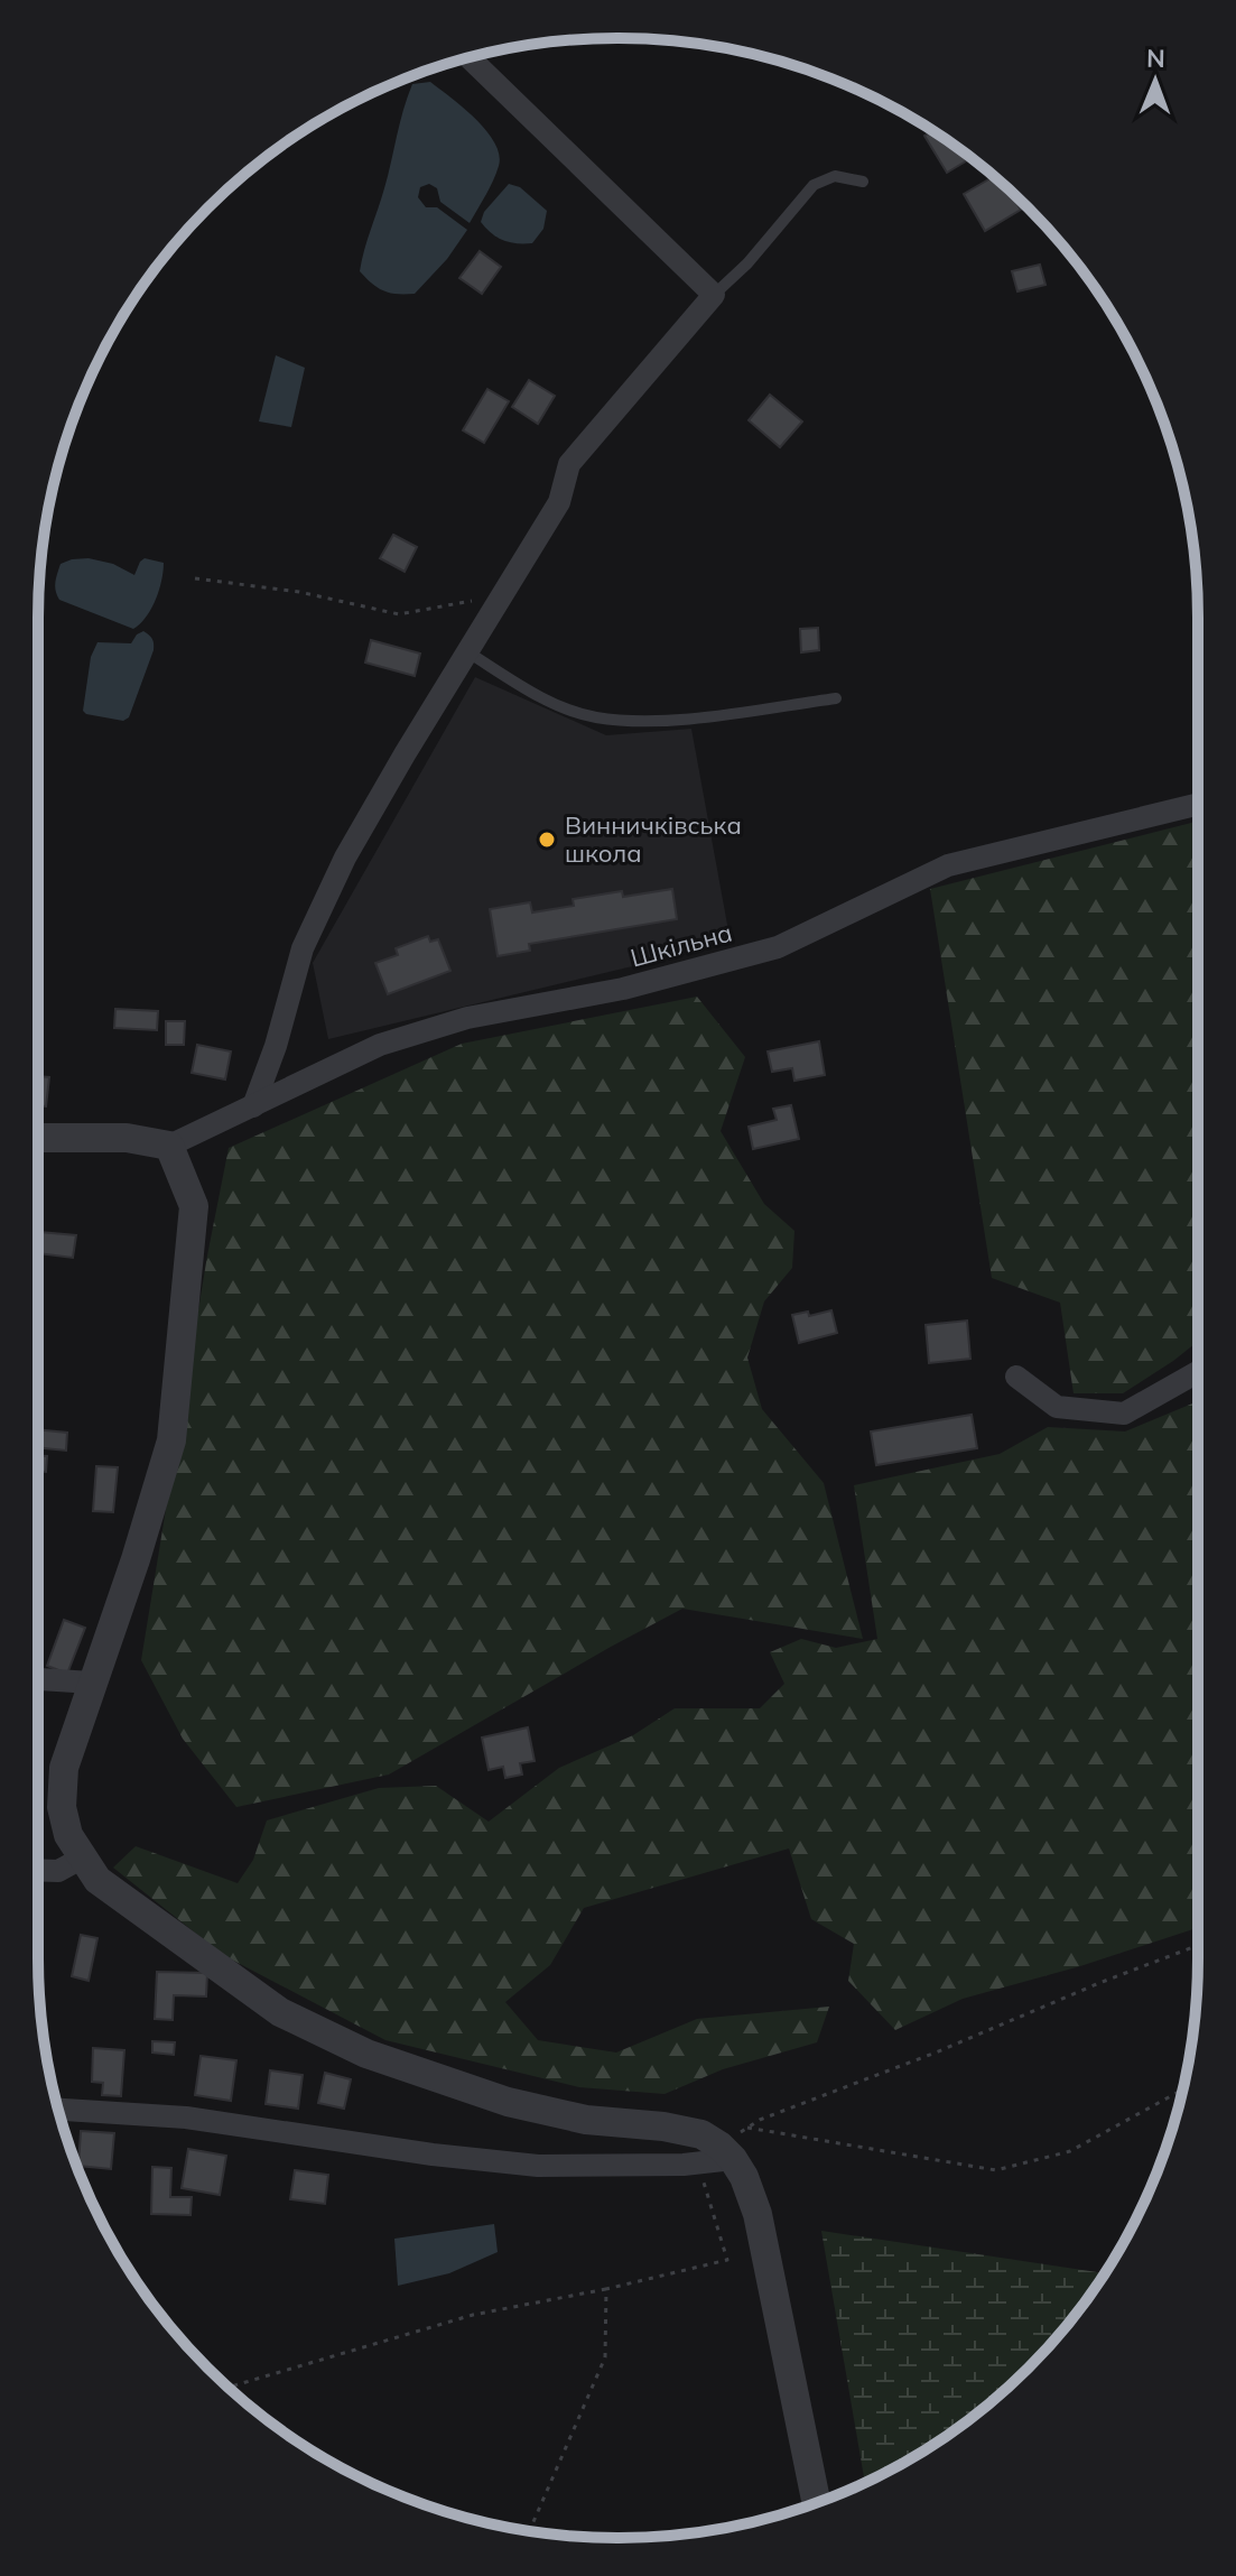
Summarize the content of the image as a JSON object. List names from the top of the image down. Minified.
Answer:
{"streets":{"street":["Шкільна"]},"places":["Винничківська школа"],"north":"top"}
